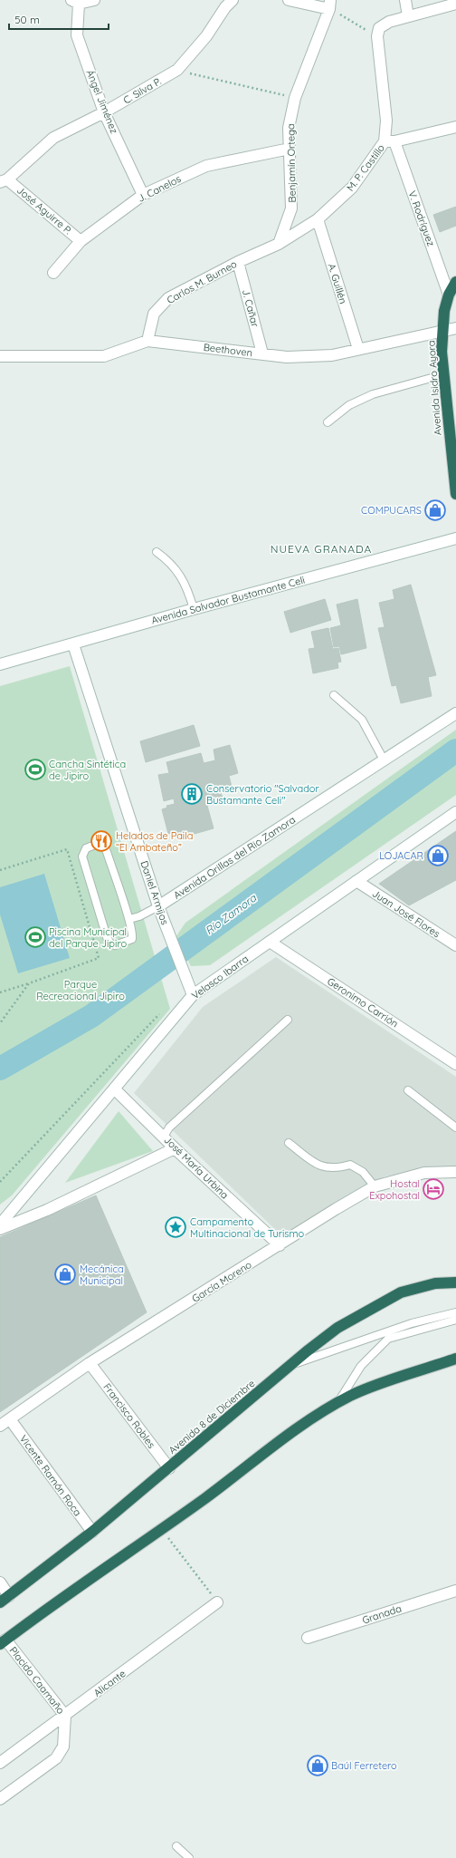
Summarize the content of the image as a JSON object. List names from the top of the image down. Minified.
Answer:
{"streets":{"highway":["Avenida Isidro Ayora","Avenida 8 de Diciembre"],"street":["C. Silva P.","Ángel Jiménez","Benjamín Ortega","M. P. Castillo","J. Canelos","José Aguirre P.","V. Rodríguez","Carlos M. Burneo","A. Guillén","J. Cañar","Beethoven","Avenida Salvador Bustamante Celi","Avenida Orillas del Rio Zamora","Daniel Armijos","Juan José Flores","Velasco Ibarra","Geronimo Carrión","José María Urbina","García Moreno","Francisco Robles","Vicente Ramón Roca","Granada","Placido Caamaño","Alicante"]},"crossings":[["C. Silva P.","Ángel Jiménez"],["C. Silva P.","José Aguirre P."],["Ángel Jiménez","J. Canelos"],["Benjamín Ortega","M. P. Castillo"],["Benjamín Ortega","J. Canelos"],["Benjamín Ortega","Carlos M. Burneo"],["M. P. Castillo","V. Rodríguez"],["M. P. Castillo","Carlos M. Burneo"],["M. P. Castillo","A. Guillén"],["J. Canelos","José Aguirre P."],["V. Rodríguez","Avenida Isidro Ayora"],["Carlos M. Burneo","J. Cañar"],["Carlos M. Burneo","Beethoven"],["A. Guillén","Beethoven"],["J. Cañar","Beethoven"],["Beethoven","Avenida Isidro Ayora"],["Avenida Salvador Bustamante Celi","Daniel Armijos"],["Avenida Orillas del Rio Zamora","Daniel Armijos"],["Daniel Armijos","Velasco Ibarra"],["Juan José Flores","Velasco Ibarra"],["Velasco Ibarra","Geronimo Carrión"],["Velasco Ibarra","José María Urbina"],["José María Urbina","García Moreno"],["García Moreno","Francisco Robles"],["García Moreno","Vicente Ramón Roca"],["Francisco Robles","Avenida 8 de Diciembre"],["Avenida 8 de Diciembre","Vicente Ramón Roca"],["Placido Caamaño","Alicante"]],"districts":["NUEVA GRANADA"],"water":["Río Zamora"],"parks":["Parque Recreacional Jipiro"],"places":{"shop":["COMPUCARS","LOJACAR","Mecánica Municipal","Baúl Ferretero"],"sports":["Cancha Sintética de Jipiro","Piscina Municipal del Parque Jipiro"],"building":["Conservatorio \"Salvador Bustamante Celi\""],"restaurant":["Helados de Paila “El Ambateño”"],"hotel":["Hostal Expohostal"],"place":["Campamento Multinacional de Turismo"]},"scale_bar":"50 m"}
